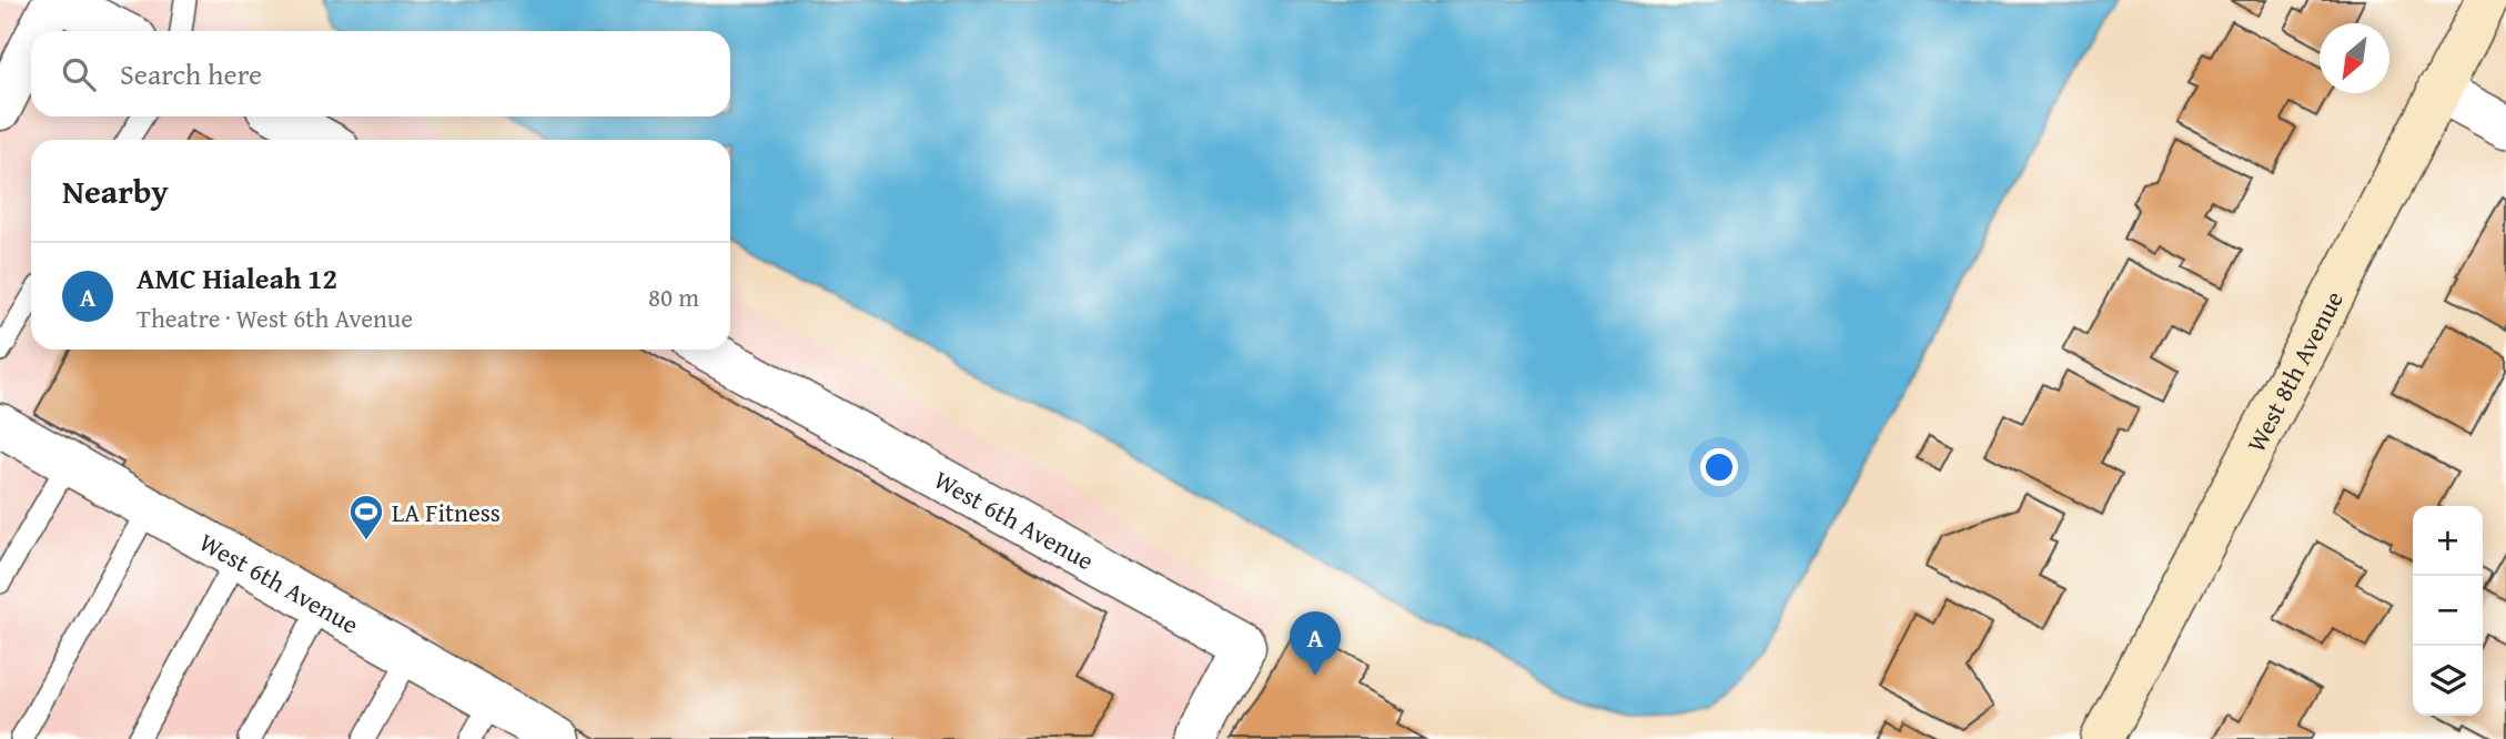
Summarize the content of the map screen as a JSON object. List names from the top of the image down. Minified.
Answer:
{"streets":{"street":["West 8th Avenue","West 6th Avenue"]},"places":{"sports":["LA Fitness"]},"north":"bottom left","page":{"search":"Search here","heading":"Nearby","list":[{"mark":"A","name":"AMC Hialeah 12","note":"Theatre · West 6th Avenue","value":"80 m"}],"map_buttons":["+","−"],"pins":"A"}}
